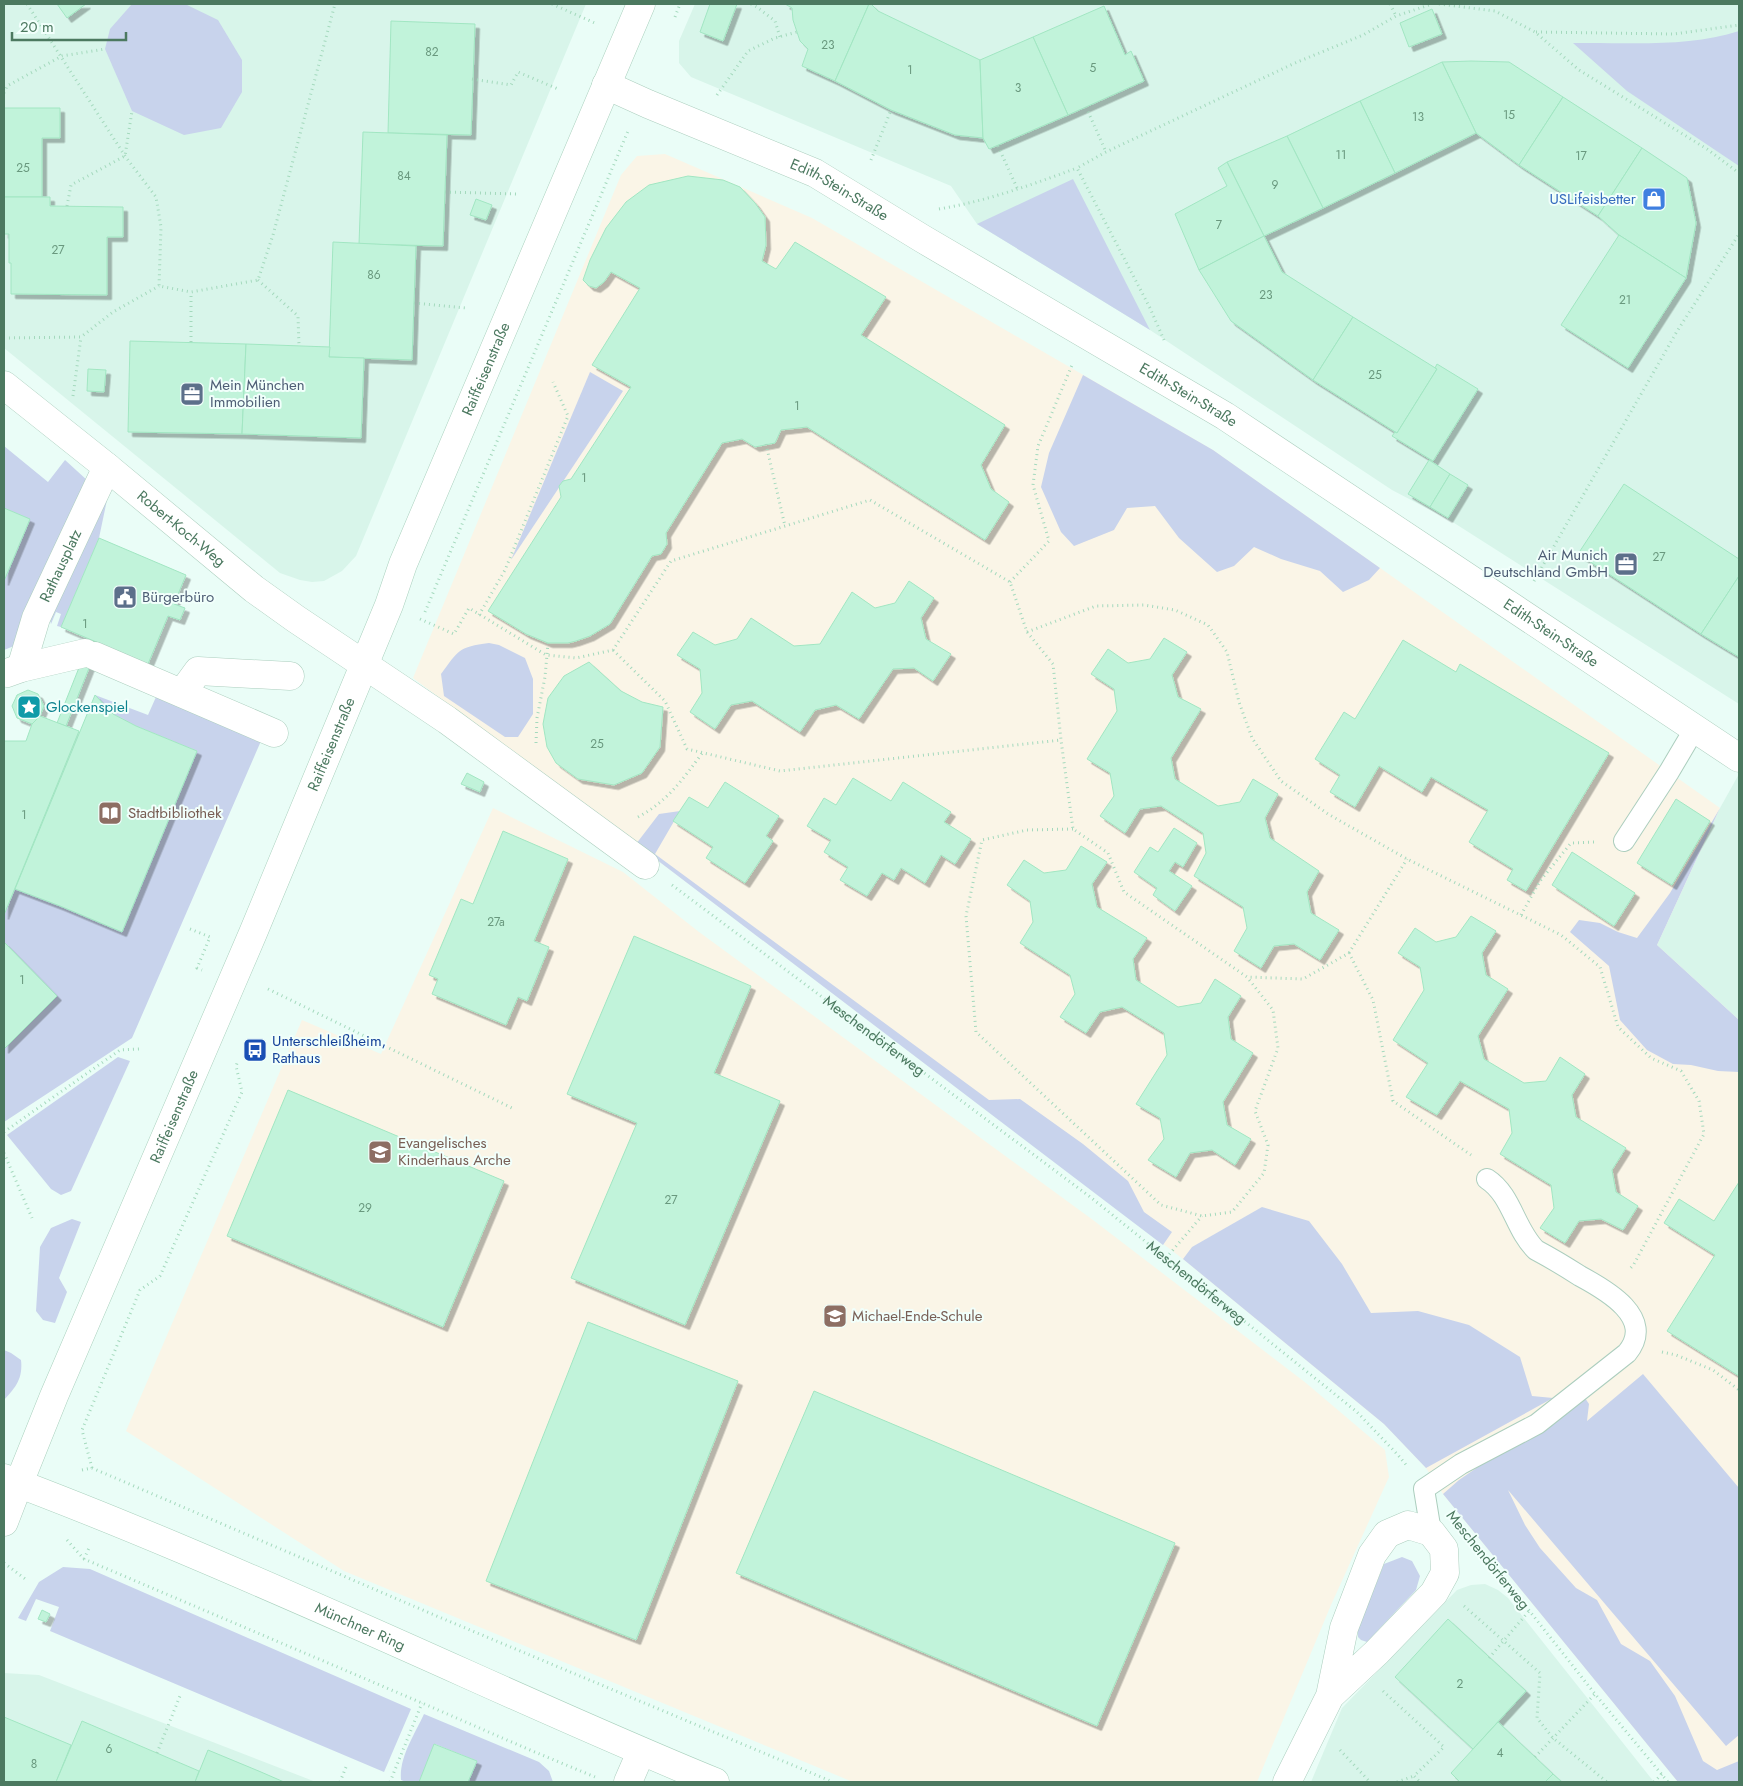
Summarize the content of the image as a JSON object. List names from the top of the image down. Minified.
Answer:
{"streets":{"street":["Edith-Stein-Straße","Raiffeisenstraße","Robert-Koch-Weg","Rathausplatz","Münchner Ring"],"path":["Meschendörferweg"]},"crossings":[["Edith-Stein-Straße","Raiffeisenstraße"],["Raiffeisenstraße","Robert-Koch-Weg"],["Raiffeisenstraße","Münchner Ring"],["Robert-Koch-Weg","Rathausplatz"]],"places":{"shop":["USLifeisbetter"],"office":["Mein München Immobilien","Air Munich Deutschland GmbH"],"public building":["Bürgerbüro"],"place":["Glockenspiel"],"library":["Stadtbibliothek"],"bus stop":["Unterschleißheim, Rathaus"],"school or university":["Evangelisches Kinderhaus Arche","Michael-Ende-Schule"]},"house_numbers":["23","82","5","1","3","15","13","11","17","25","84","9","7","27","86","23","21","25","1","1","27","1","25","1","27a","1","27","29","2","6","4","8"],"scale_bar":"20 m"}
